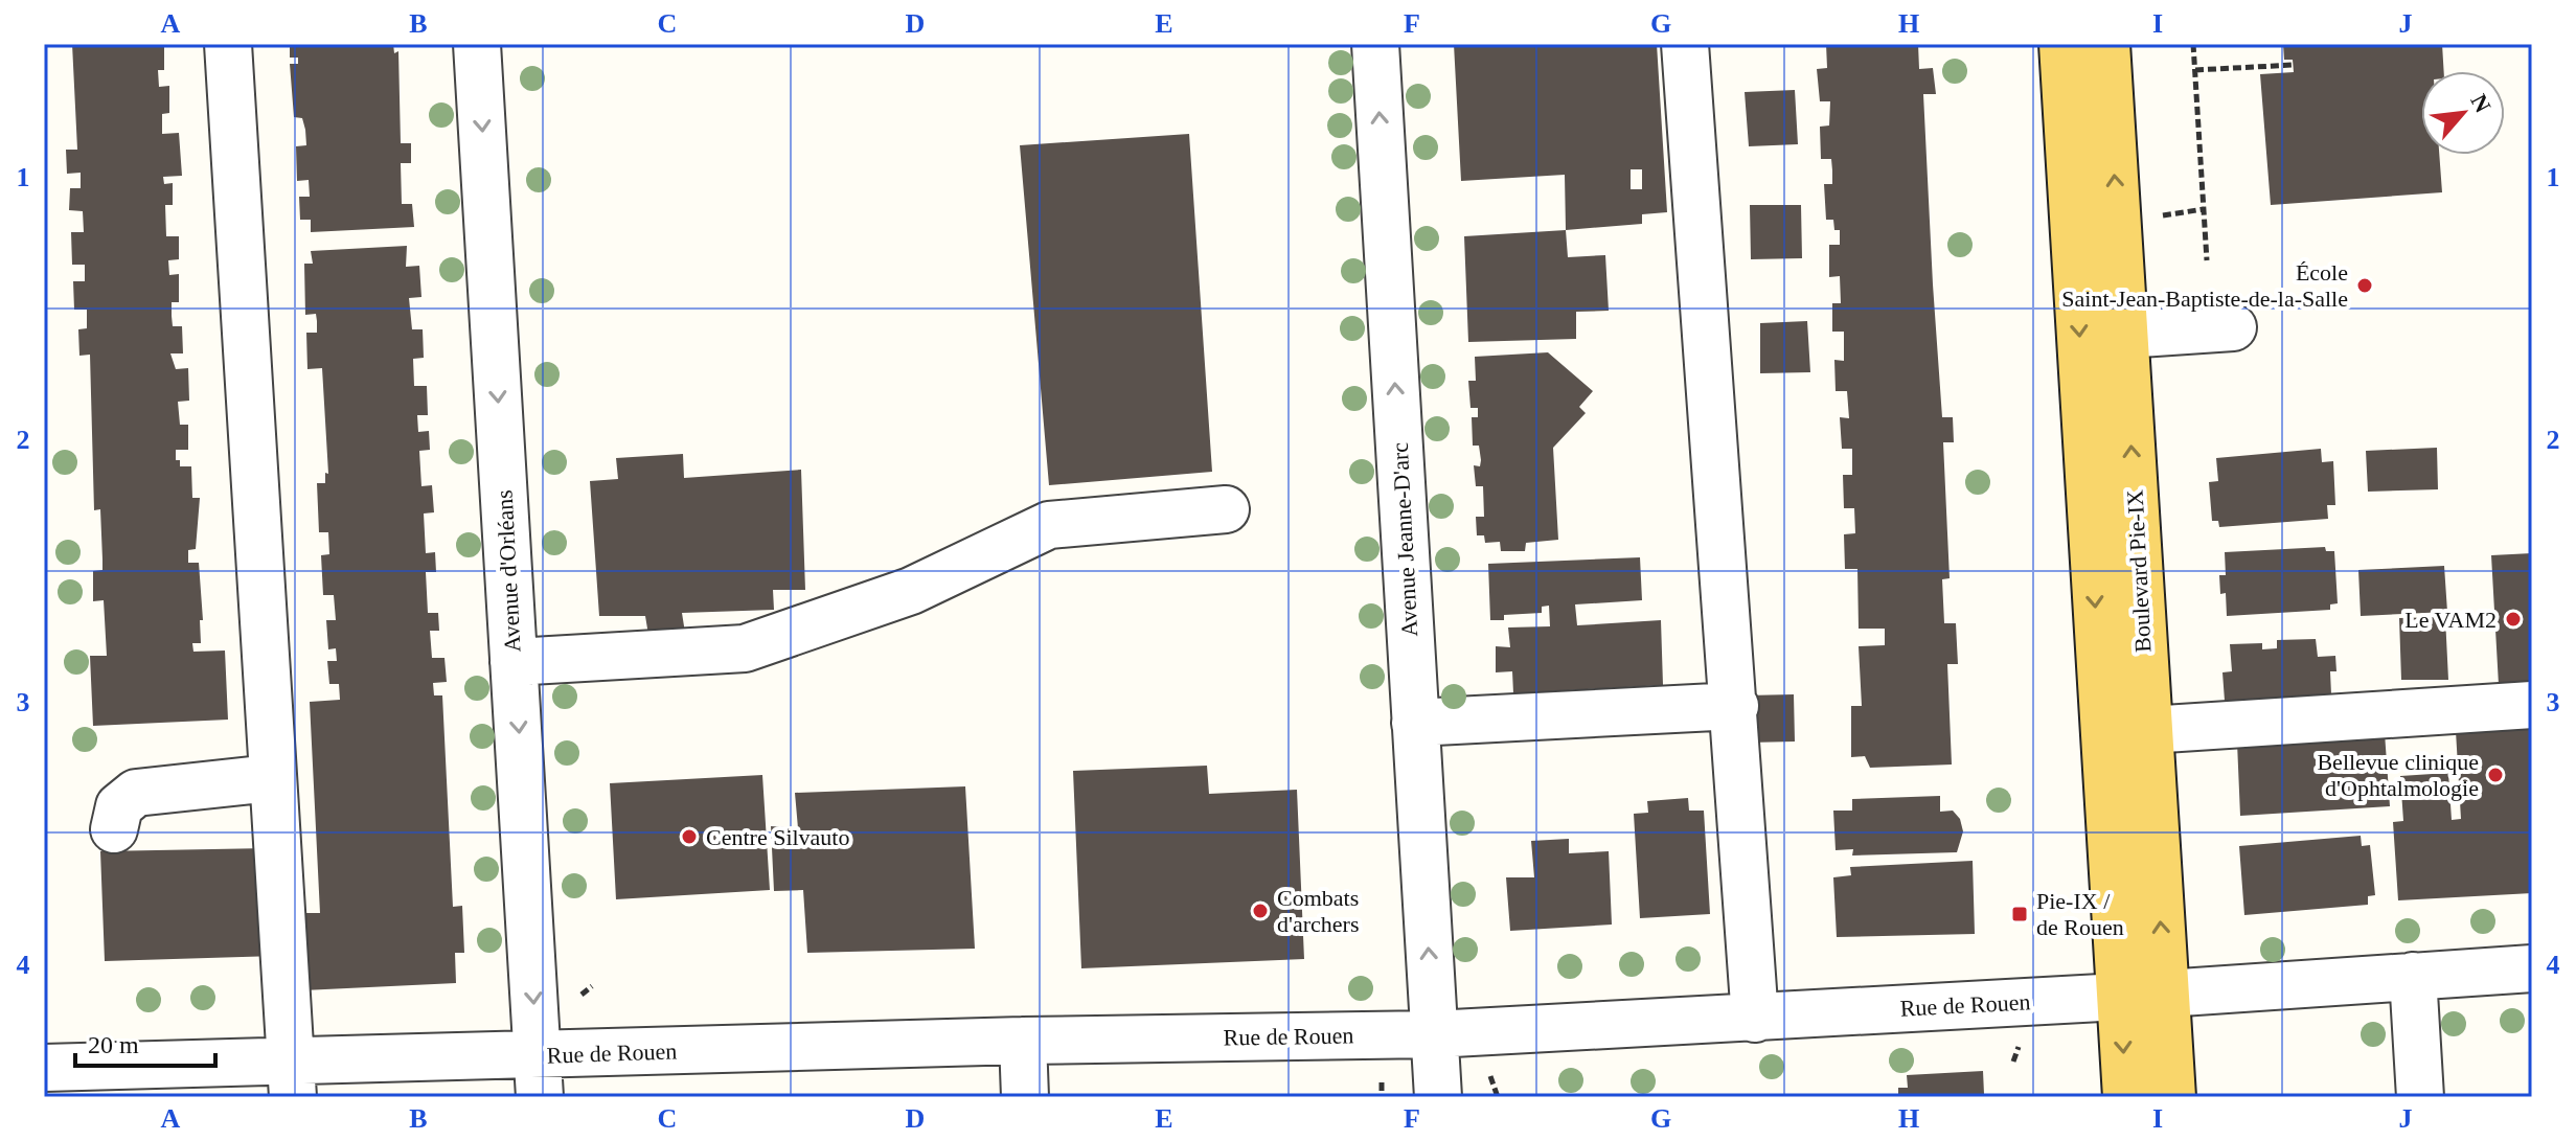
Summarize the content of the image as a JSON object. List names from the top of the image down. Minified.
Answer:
{"streets":{"main road":["Boulevard Pie-IX"],"street":["Avenue Jeanne-D'arc","Avenue d'Orléans","Rue de Rouen"]},"crossings":[["Avenue Jeanne-D'arc","Rue de Rouen"],["Avenue d'Orléans","Rue de Rouen"],["Boulevard Pie-IX","Rue de Rouen"]],"places":{"other":["École Saint-Jean-Baptiste-de-la-Salle","Le VAM2","Bellevue clinique d'Ophtalmologie","Centre Silvauto","Combats d'archers"],"transit":["Pie-IX / de Rouen"]},"scale_bar":"20 m","north":"top right","grid":{"columns":["A","B","C","D","E","F","G","H","I","J"],"rows":["1","2","3","4"]}}
